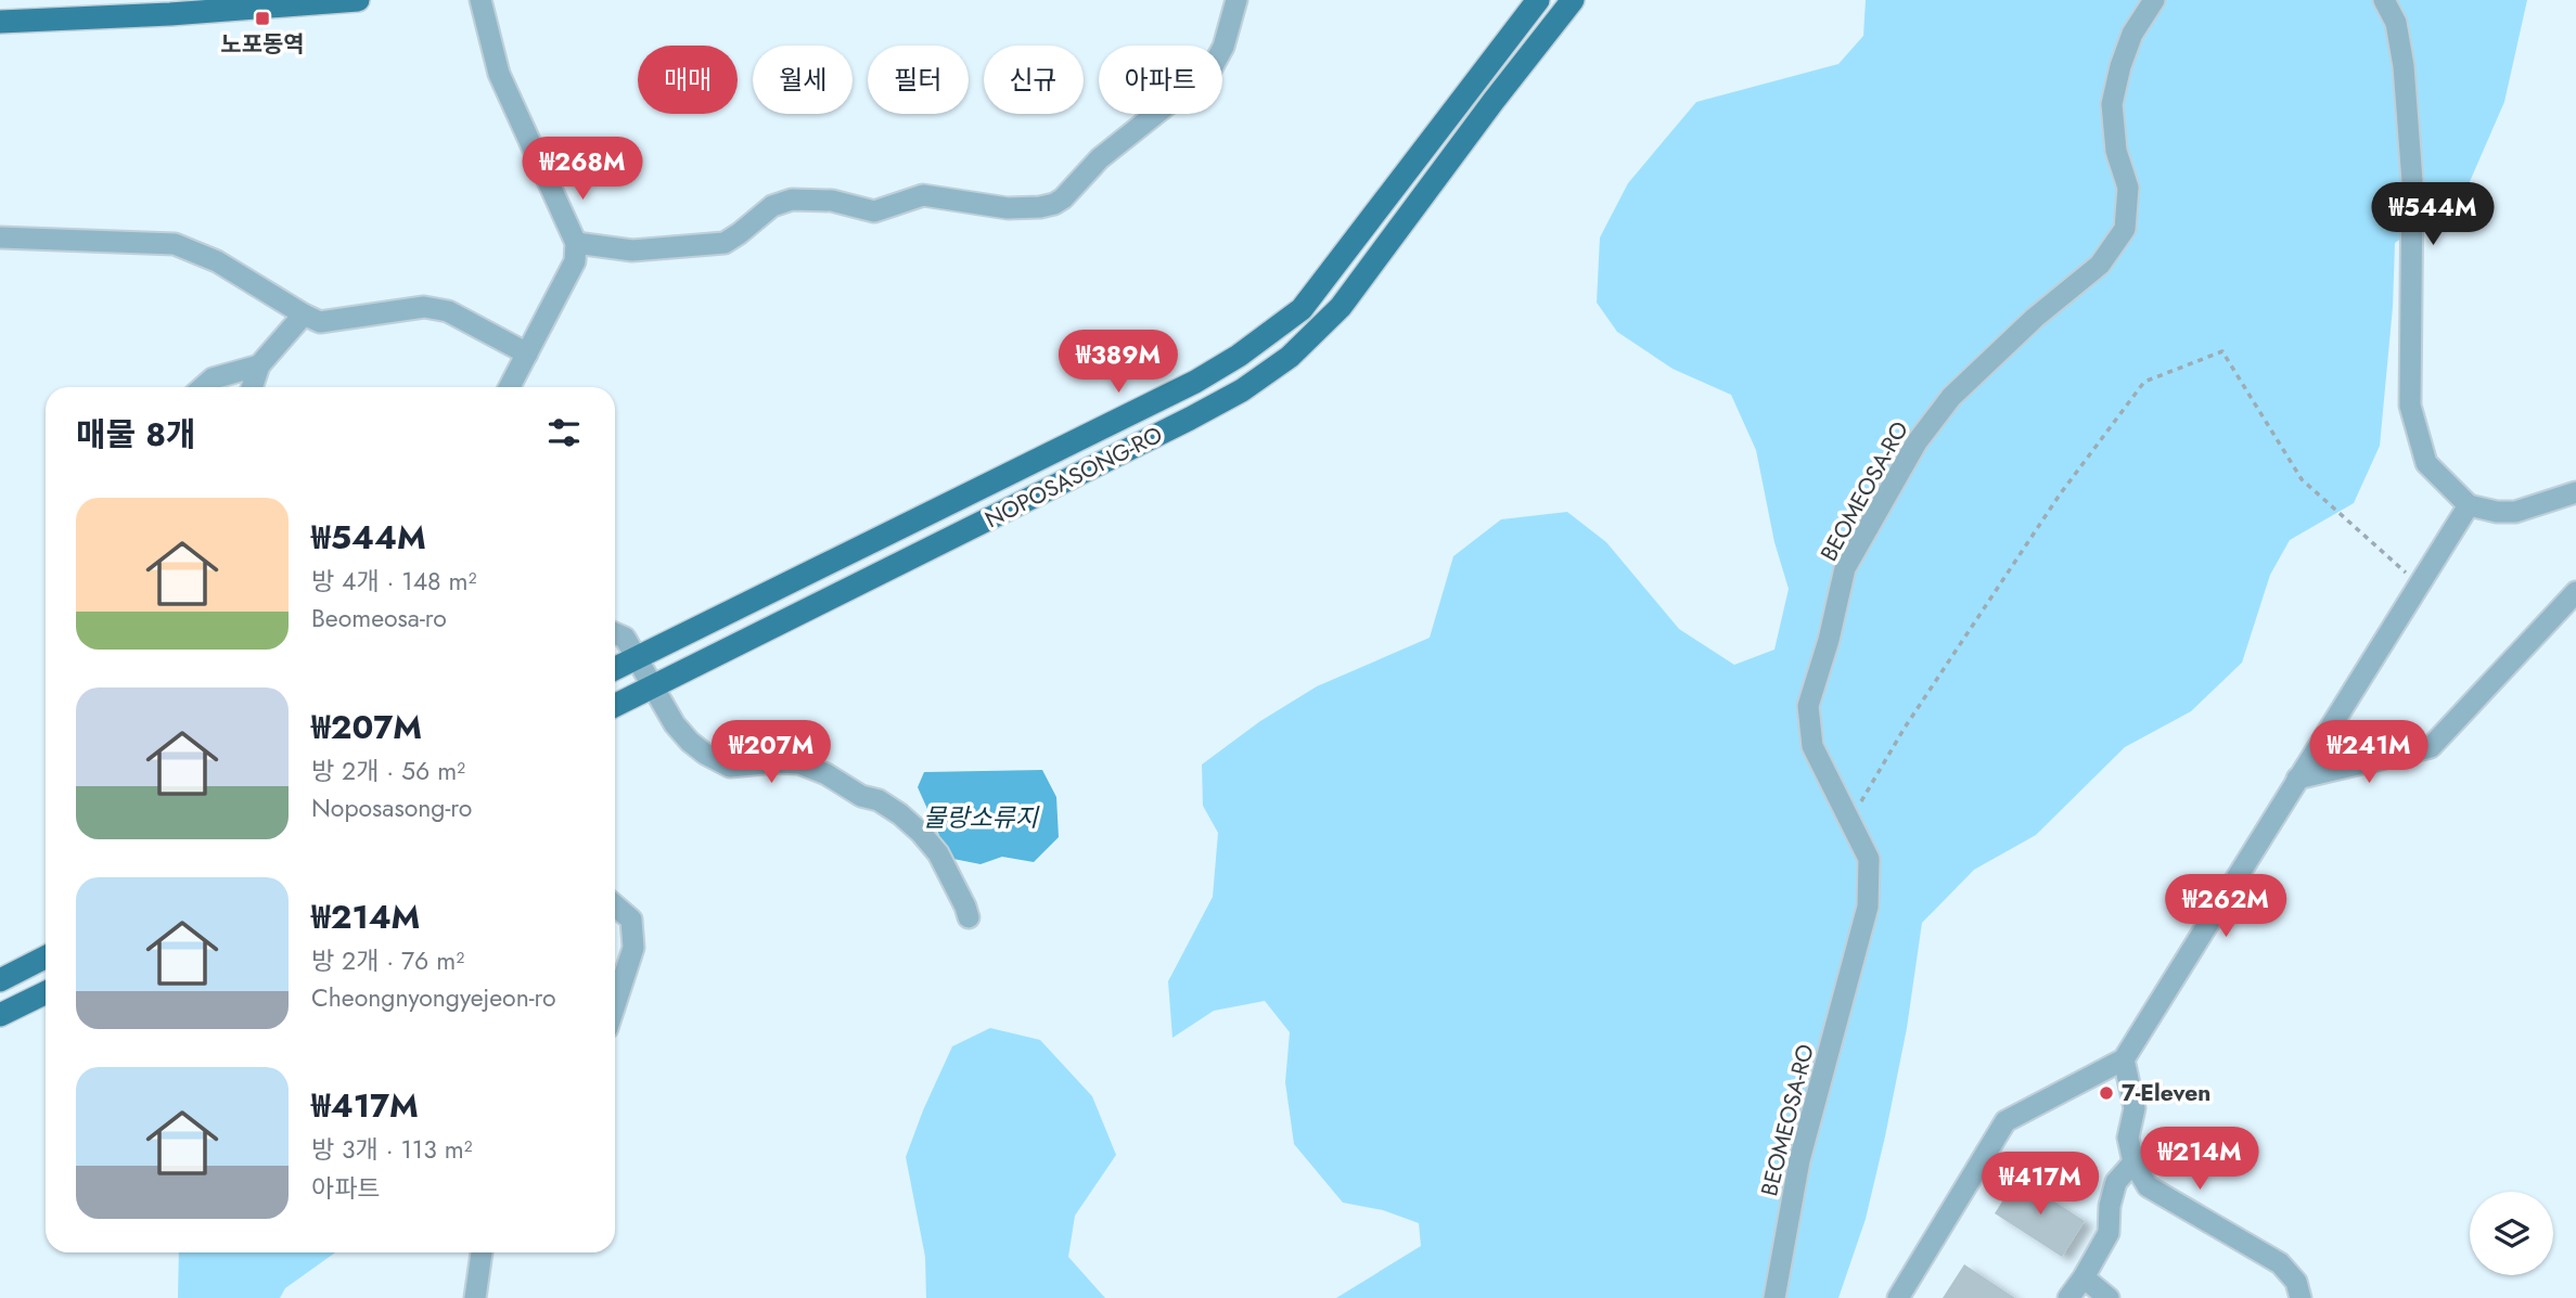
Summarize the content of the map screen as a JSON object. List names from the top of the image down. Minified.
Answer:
{"streets":{"main road":["NOPOSASONG-RO"],"street":["BEOMEOSA-RO"]},"water":["물랑소류지"],"places":{"transit":["노포동역"],"other":["7-Eleven"]},"page":{"chip":["매매","월세","필터","신규","아파트"],"price":["₩268M","₩544M","₩389M","₩207M","₩241M","₩262M","₩214M","₩417M"],"heading":"매물 8개","list":[{"name":"₩544M","note":"방 4개 · 148 m² · Beomeosa-ro"},{"name":"₩207M","note":"방 2개 · 56 m² · Noposasong-ro"},{"name":"₩214M","note":"방 2개 · 76 m² · Cheongnyongyejeon-ro"},{"name":"₩417M","note":"방 3개 · 113 m² · 아파트"}]}}
